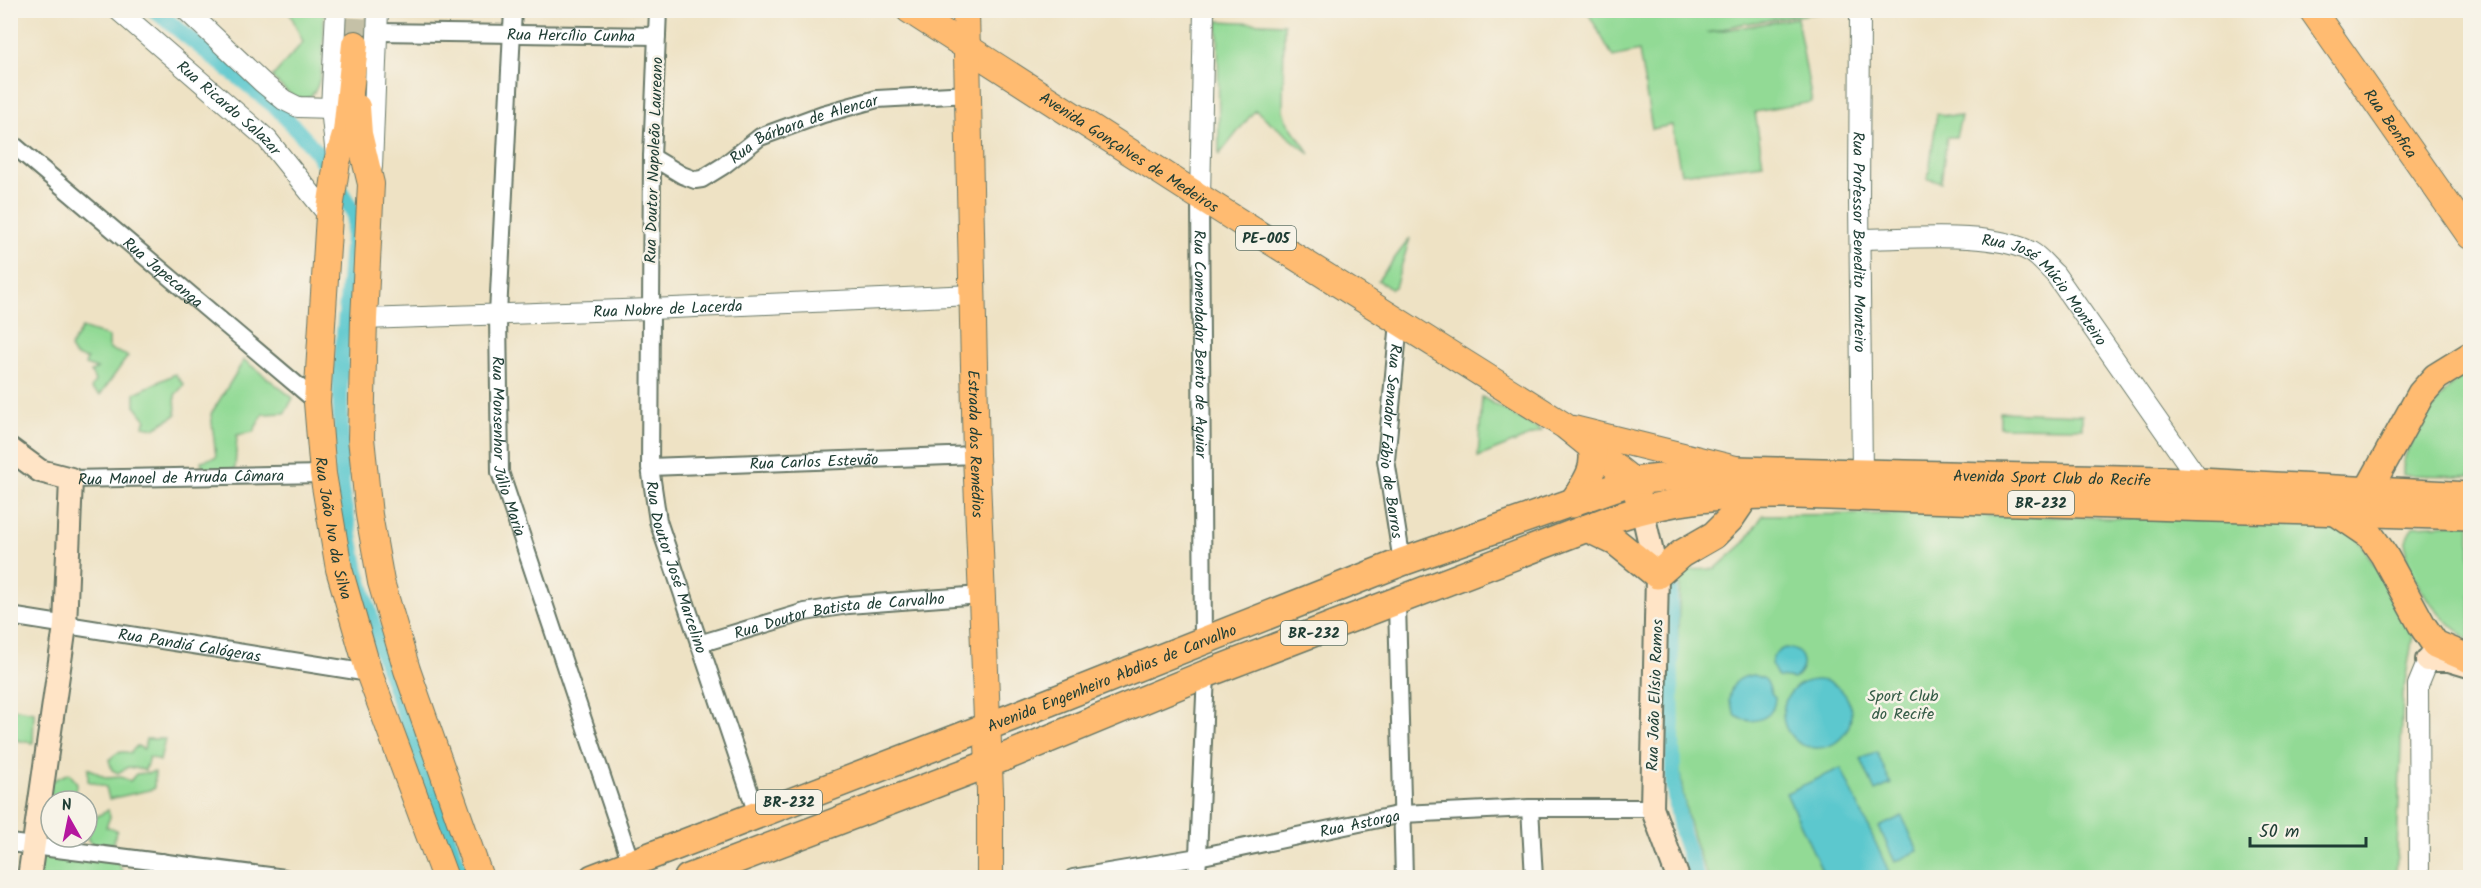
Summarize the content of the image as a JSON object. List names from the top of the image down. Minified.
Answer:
{"streets":{"highway":["Avenida Sport Club do Recife","BR-232","Avenida Engenheiro Abdias de Carvalho"],"main road":["Rua Benfica","Avenida Gonçalves de Medeiros","PE-005","Estrada dos Remédios","Rua Manoel de Arruda Câmara","Rua João Ivo da Silva","Rua João Elísio Ramos"],"street":["Rua Hercílio Cunha","Rua Ricardo Salazar","Rua Bárbara de Alencar","Rua Doutor Napoleão Laureano","Rua Professor Benedito Monteiro","Rua Japecanga","Rua José Múcio Monteiro","Rua Nobre de Lacerda","Rua Comendador Bento de Aguiar","Rua Senador Fábio de Barros","Rua Monsenhor Júlio Maria","Rua Carlos Estevão","Rua Doutor José Marcelino","Rua Doutor Batista de Carvalho","Rua Pandiá Calógeras","Rua Astorga"]},"crossings":[["Rua Hercílio Cunha","Rua Doutor Napoleão Laureano"],["Rua Hercílio Cunha","Rua Monsenhor Júlio Maria"],["Rua Hercílio Cunha","Rua João Ivo da Silva"],["Rua Ricardo Salazar","Rua João Ivo da Silva"],["Rua Bárbara de Alencar","Rua Doutor Napoleão Laureano"],["Rua Bárbara de Alencar","Estrada dos Remédios"],["Avenida Gonçalves de Medeiros","Rua Comendador Bento de Aguiar"],["Avenida Gonçalves de Medeiros","Rua Senador Fábio de Barros"],["Avenida Gonçalves de Medeiros","Estrada dos Remédios"],["Avenida Gonçalves de Medeiros","Avenida Sport Club do Recife"],["Avenida Gonçalves de Medeiros","Avenida Engenheiro Abdias de Carvalho"],["Rua Doutor Napoleão Laureano","Rua Nobre de Lacerda"],["Rua Doutor Napoleão Laureano","Rua Doutor José Marcelino"],["Rua Professor Benedito Monteiro","Rua José Múcio Monteiro"],["Rua Professor Benedito Monteiro","Avenida Sport Club do Recife"],["Rua Japecanga","Rua João Ivo da Silva"],["Rua José Múcio Monteiro","Avenida Sport Club do Recife"],["Rua Nobre de Lacerda","Estrada dos Remédios"],["Rua Nobre de Lacerda","Rua Monsenhor Júlio Maria"],["Rua Nobre de Lacerda","Rua João Ivo da Silva"],["Rua Nobre de Lacerda","Rua Doutor José Marcelino"],["Rua Comendador Bento de Aguiar","Avenida Engenheiro Abdias de Carvalho"],["Rua Senador Fábio de Barros","Avenida Engenheiro Abdias de Carvalho"],["Estrada dos Remédios","Rua Carlos Estevão"],["Estrada dos Remédios","Rua Doutor Batista de Carvalho"],["Estrada dos Remédios","Avenida Engenheiro Abdias de Carvalho"],["Rua Monsenhor Júlio Maria","Avenida Engenheiro Abdias de Carvalho"],["Rua Carlos Estevão","Rua Doutor José Marcelino"],["Rua Manoel de Arruda Câmara","Rua João Ivo da Silva"],["Avenida Sport Club do Recife","Avenida Engenheiro Abdias de Carvalho"],["Avenida Sport Club do Recife","Rua João Elísio Ramos"],["Rua João Ivo da Silva","Rua Pandiá Calógeras"],["Rua Doutor José Marcelino","Rua Doutor Batista de Carvalho"],["Rua Doutor José Marcelino","Avenida Engenheiro Abdias de Carvalho"],["Avenida Engenheiro Abdias de Carvalho","Rua João Elísio Ramos"],["Rua João Elísio Ramos","Rua Astorga"]],"parks":["Sport Club do Recife"],"scale_bar":"50 m","north":"top"}
